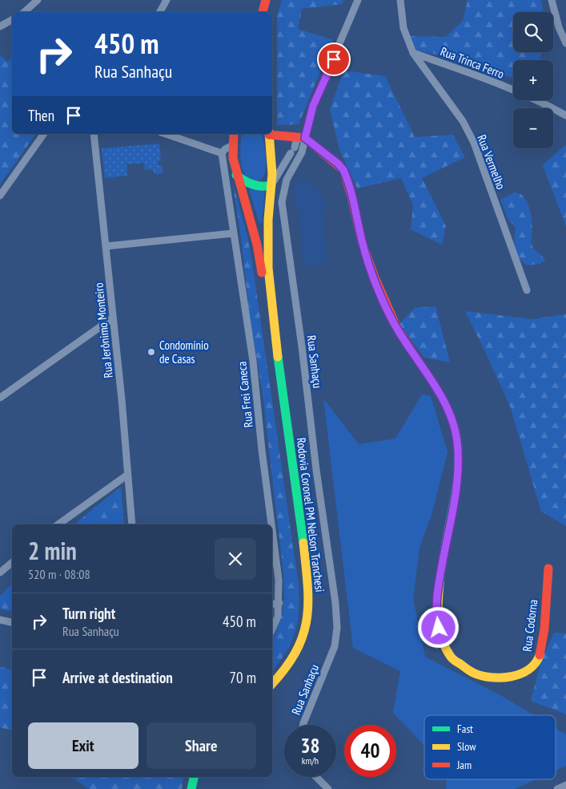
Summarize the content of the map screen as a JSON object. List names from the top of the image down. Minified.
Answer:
{"streets":{"main road":["Rodovia Coronel PM Nelson Tranchesi","Rua Codorna"],"street":["Rua Trinca Ferro","Rua Vermelho","Rua Jerônimo Monteiro","Rua Sanhaçu","Rua Frei Caneca"]},"crossings":[["Rua Trinca Ferro","Rua Vermelho"],["Rua Sanhaçu","Rua Codorna"]],"places":["Condomínio de Casas"],"legend":["Fast","Slow","Jam"],"page":{"map_buttons":["+","−"],"turn":["450 m","Rua Sanhaçu"],"then":"Then","heading":["2 min","520 m · 08:08"],"list":[{"name":"Turn right","note":"Rua Sanhaçu","value":"450 m"},{"name":"Arrive at destination","value":"70 m"}],"buttons":["Exit","Share"],"speed":"38 km/h","limit":"40"}}
